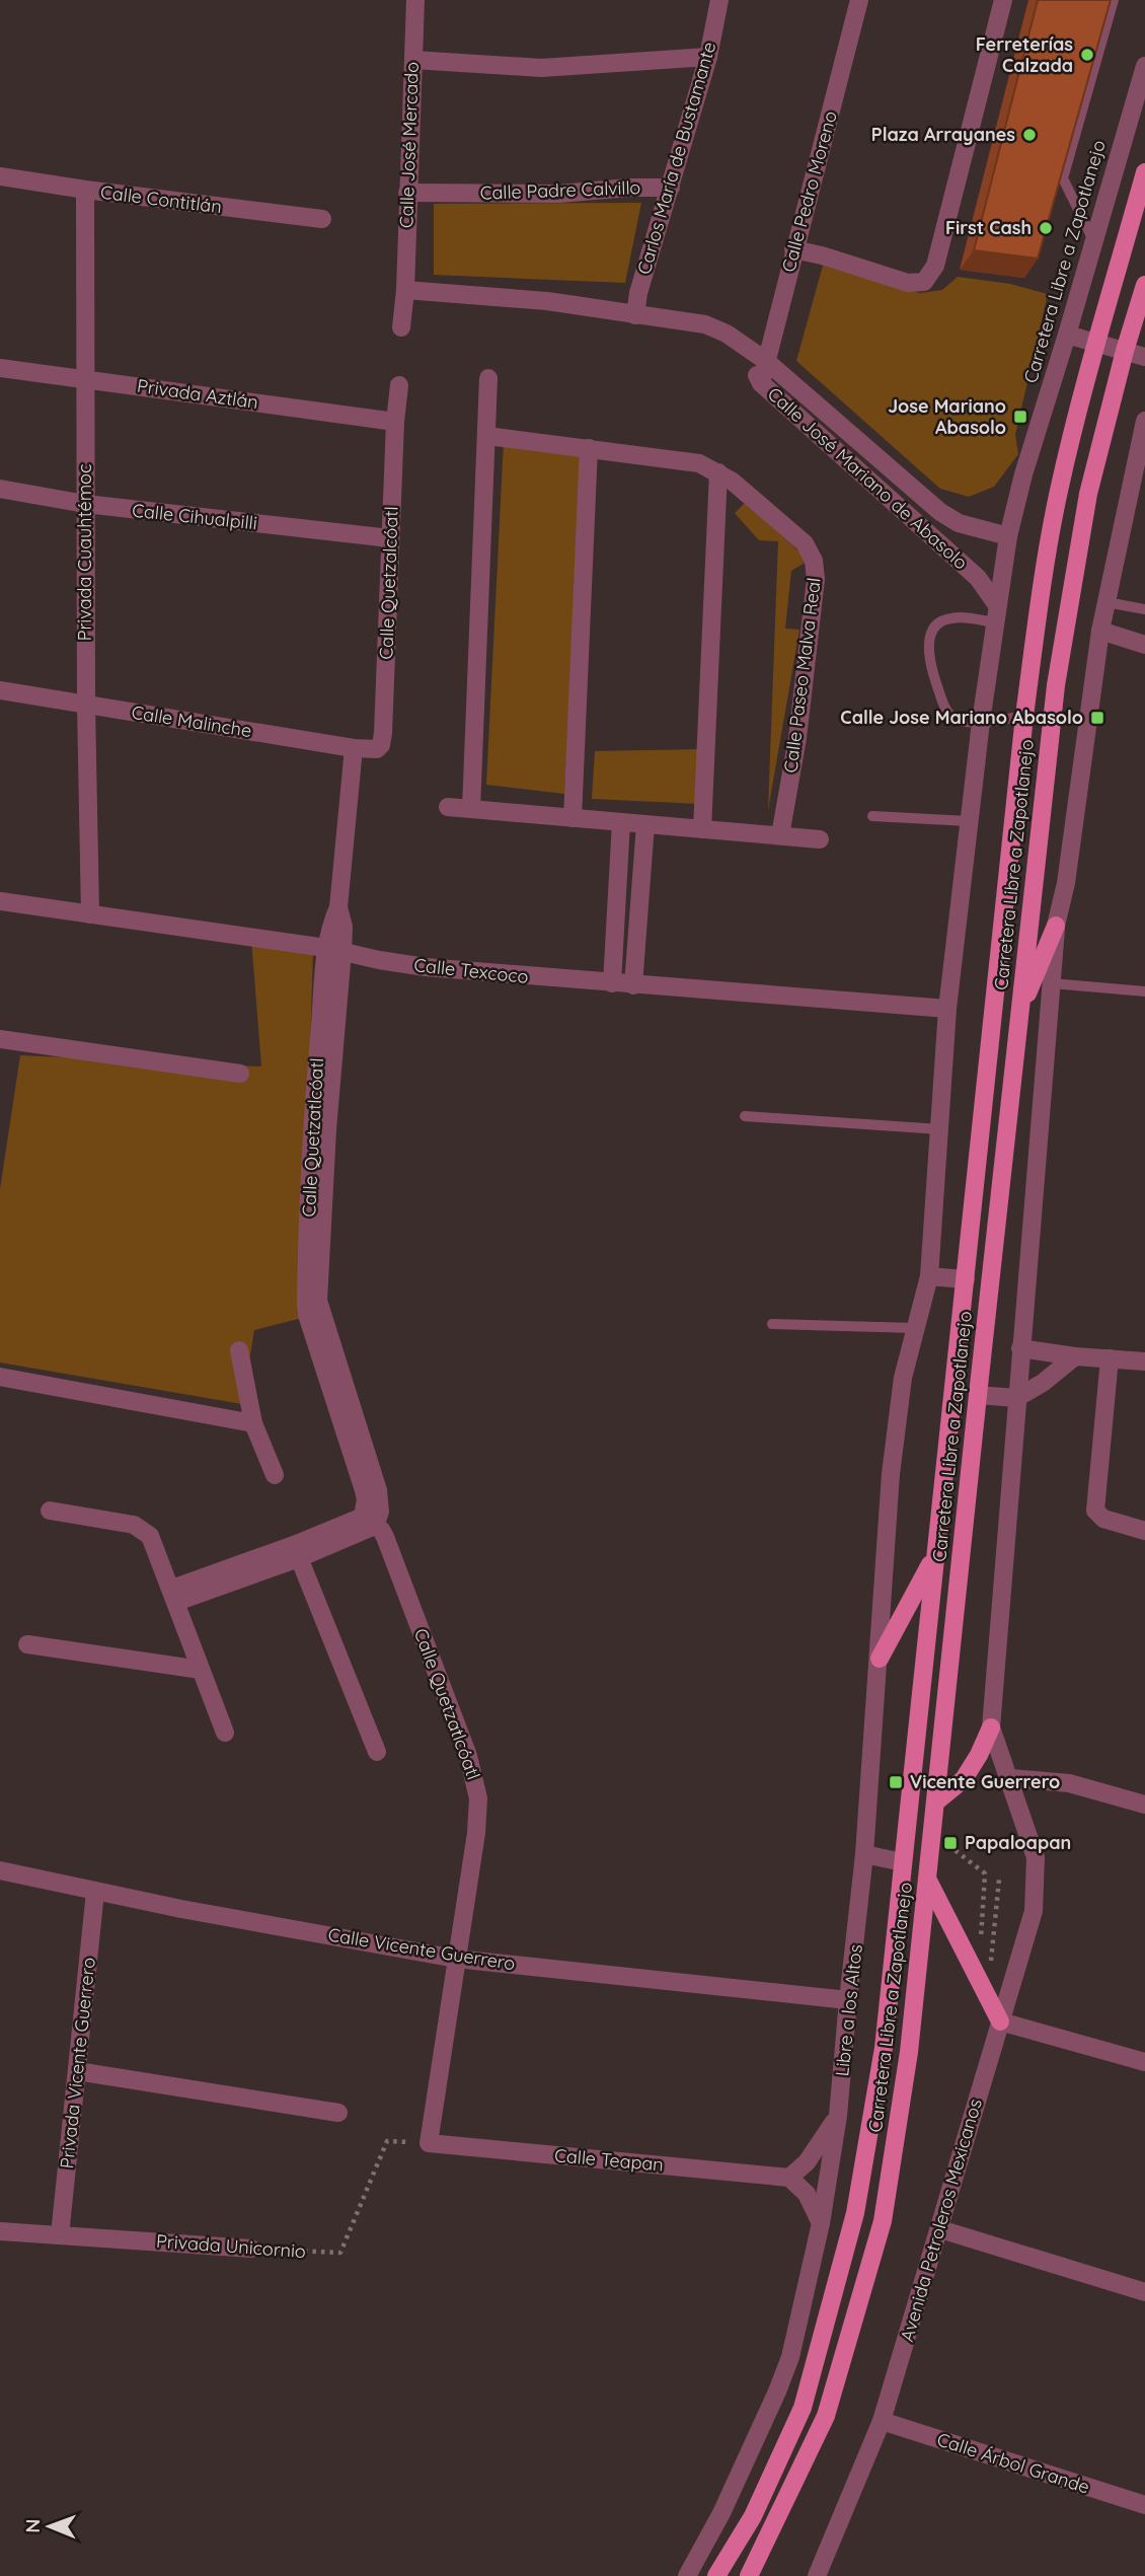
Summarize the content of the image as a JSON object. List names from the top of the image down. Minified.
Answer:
{"streets":{"main road":["Carretera Libre a Zapotlanejo"],"street":["Calle José Mercado","Carlos María de Bustamante","Calle Padre Calvillo","Calle Pedro Moreno","Calle Contitlán","Privada Aztlán","Calle José Mariano de Abasolo","Calle Cihualpilli","Privada Cuauhtémoc","Calle Quetzalcóatl","Calle Paseo Malva Real","Calle Malinche","Calle Texcoco","Calle Quetzatlcóatl","Calle Vicente Guerrero","Libre a los Altos","Privada Vicente Guerrero","Calle Teapan","Avenida Petroleros Mexicanos","Privada Unicornio","Calle Árbol Grande"]},"crossings":[["Calle José Mercado","Calle Padre Calvillo"],["Calle José Mercado","Calle José Mariano de Abasolo"],["Carlos María de Bustamante","Calle Padre Calvillo"],["Carlos María de Bustamante","Calle José Mariano de Abasolo"],["Calle Pedro Moreno","Calle José Mariano de Abasolo"],["Calle Contitlán","Privada Cuauhtémoc"],["Carretera Libre a Zapotlanejo","Calle José Mariano de Abasolo"],["Carretera Libre a Zapotlanejo","Calle Texcoco"],["Carretera Libre a Zapotlanejo","Libre a los Altos"],["Privada Aztlán","Privada Cuauhtémoc"],["Privada Aztlán","Calle Quetzalcóatl"],["Calle Cihualpilli","Privada Cuauhtémoc"],["Calle Cihualpilli","Calle Quetzalcóatl"],["Privada Cuauhtémoc","Calle Malinche"],["Privada Cuauhtémoc","Calle Texcoco"],["Calle Quetzalcóatl","Calle Malinche"],["Calle Malinche","Calle Quetzatlcóatl"],["Calle Texcoco","Calle Quetzatlcóatl"],["Calle Quetzatlcóatl","Calle Vicente Guerrero"],["Calle Quetzatlcóatl","Calle Teapan"],["Calle Vicente Guerrero","Libre a los Altos"],["Calle Vicente Guerrero","Privada Vicente Guerrero"],["Privada Vicente Guerrero","Privada Unicornio"],["Avenida Petroleros Mexicanos","Calle Árbol Grande"]],"places":{"other":["Ferreterías Calzada","Plaza Arrayanes","First Cash"],"transit":["Jose Mariano Abasolo","Calle Jose Mariano Abasolo","Vicente Guerrero","Papaloapan"]},"north":"left"}
